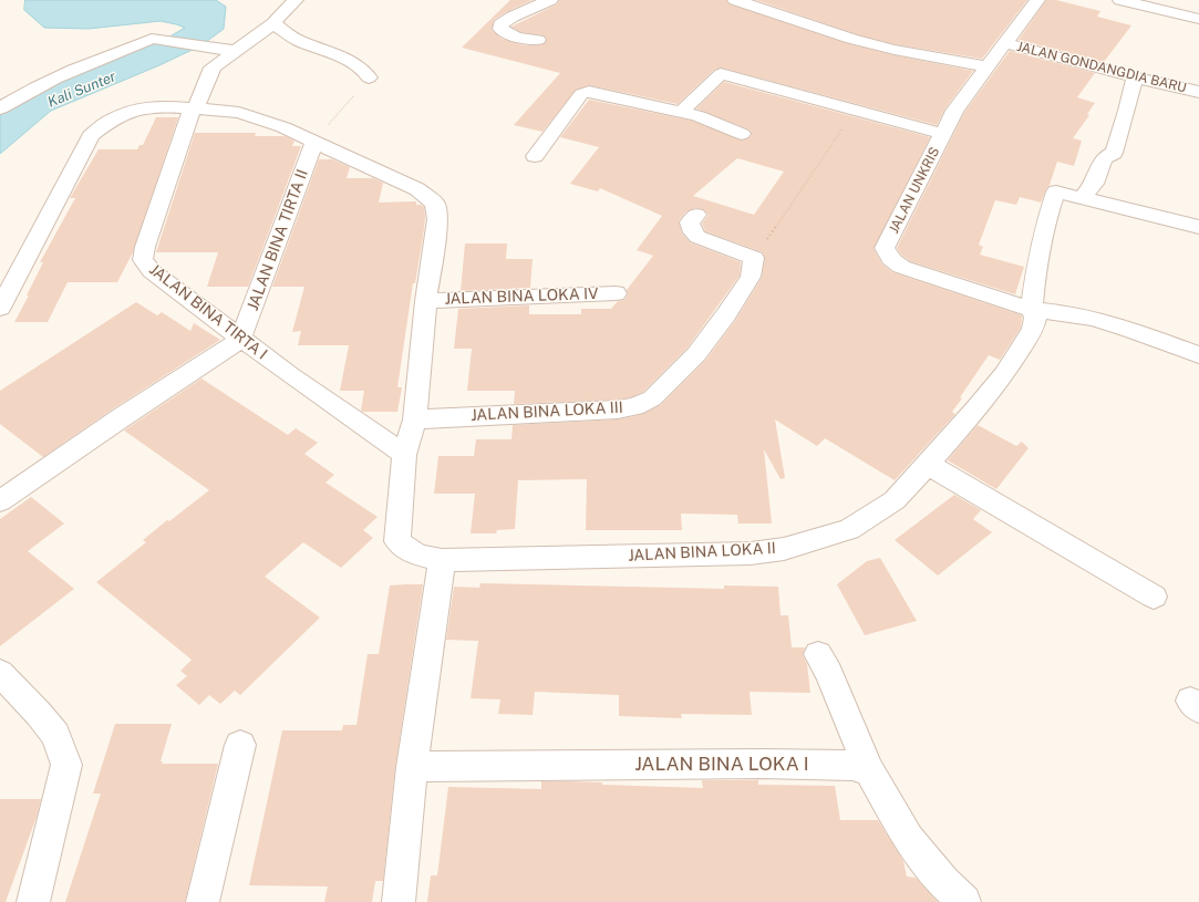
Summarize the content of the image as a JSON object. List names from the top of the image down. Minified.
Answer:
{"streets":{"street":["JALAN GONDANGDIA BARU","JALAN UNKRIS","JALAN BINA TIRTA II","JALAN BINA LOKA IV","JALAN BINA TIRTA I","JALAN BINA LOKA III","JALAN BINA LOKA II","JALAN BINA LOKA I"]},"crossings":[["JALAN GONDANGDIA BARU","JALAN UNKRIS"],["JALAN UNKRIS","JALAN BINA LOKA II"],["JALAN BINA TIRTA II","JALAN BINA TIRTA I"],["JALAN BINA TIRTA II","JALAN BINA LOKA II"],["JALAN BINA LOKA IV","JALAN BINA LOKA II"],["JALAN BINA TIRTA I","JALAN BINA LOKA II"],["JALAN BINA LOKA III","JALAN BINA LOKA II"]],"water":["Kali Sunter"]}
